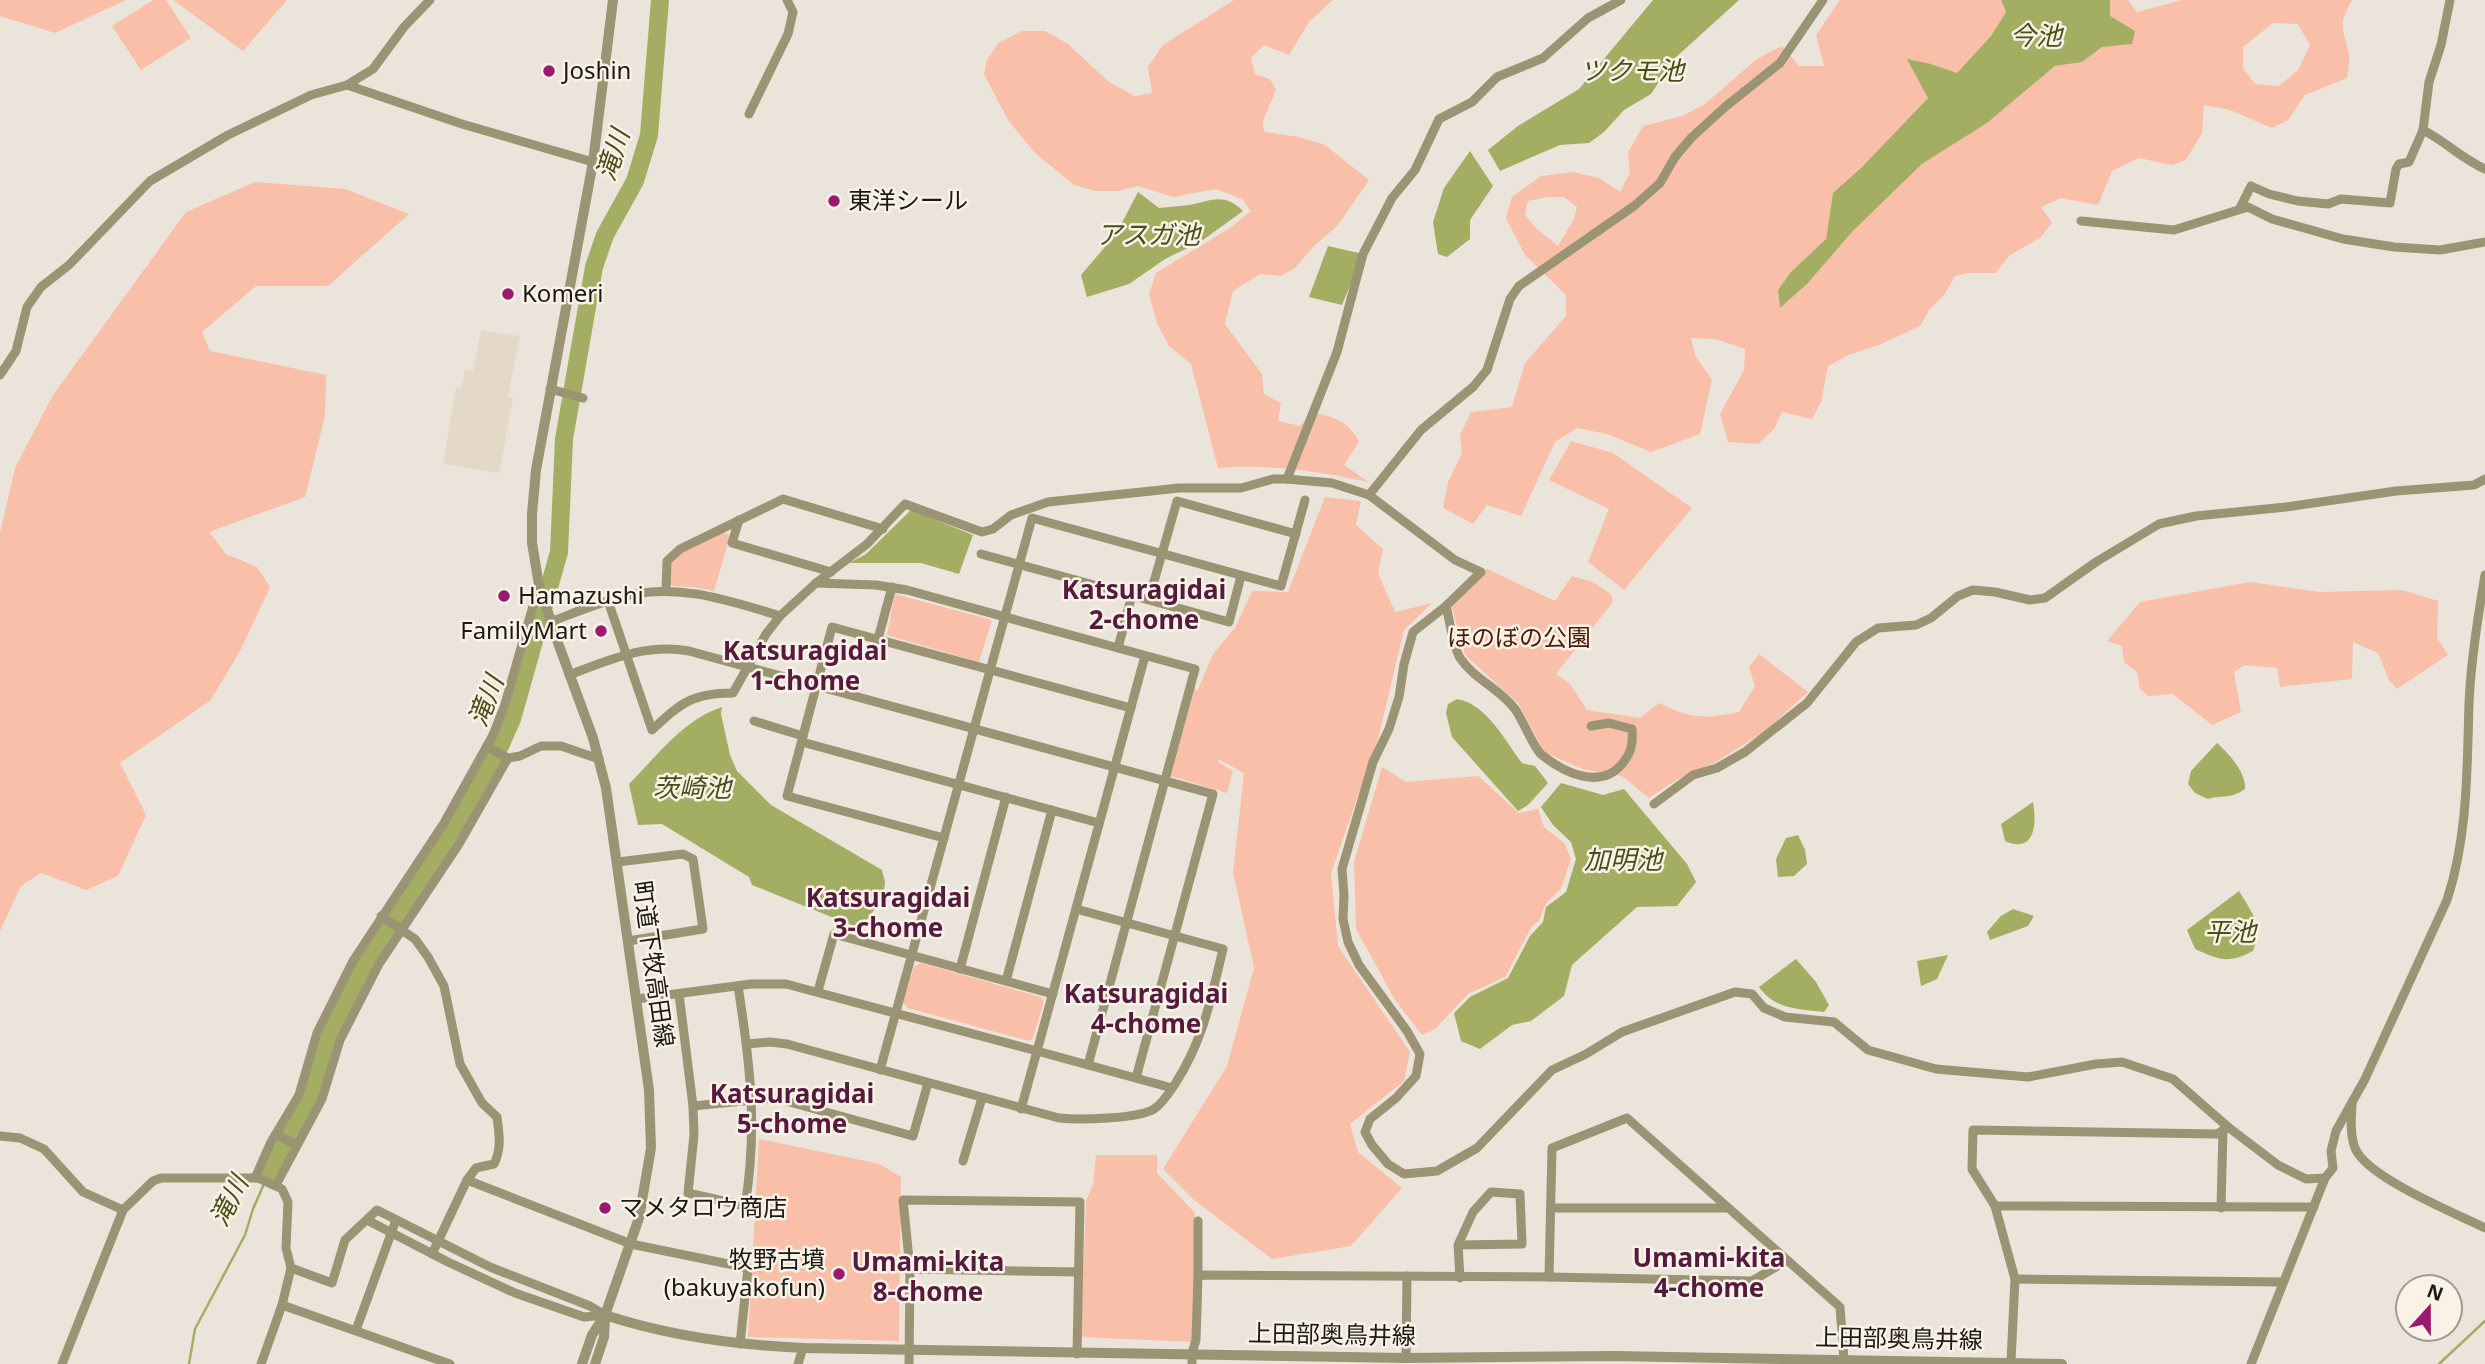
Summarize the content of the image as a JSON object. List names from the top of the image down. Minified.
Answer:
{"streets":{"street":["町道下牧高田線","上田部奥鳥井線"]},"crossings":[["町道下牧高田線","上田部奥鳥井線"]],"districts":["Katsuragidai 2-chome","Katsuragidai 1-chome","Katsuragidai 3-chome","Katsuragidai 4-chome","Katsuragidai 5-chome","Umami-kita 4-chome","Umami-kita 8-chome"],"water":["今池","ツクモ池","滝川","アスガ池","茨崎池","加明池","平池"],"parks":["ほのぼの公園"],"places":["Joshin","東洋シール","Komeri","Hamazushi","FamilyMart","マメタロウ商店","牧野古墳 (bakuyakofun)"],"north":"top"}
